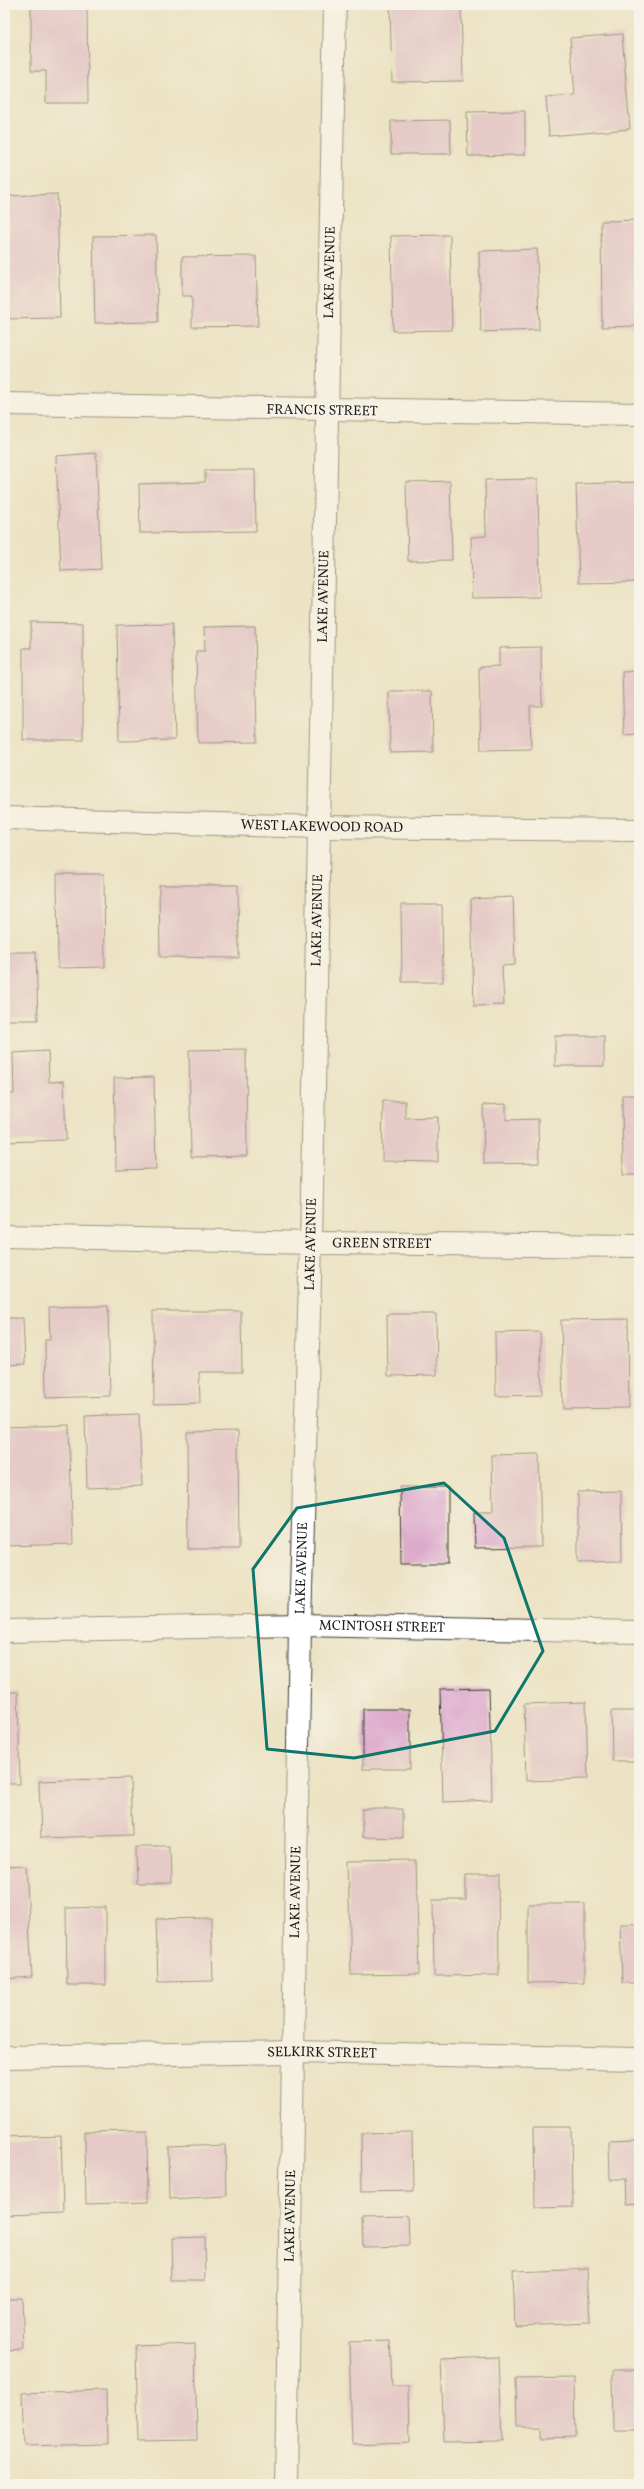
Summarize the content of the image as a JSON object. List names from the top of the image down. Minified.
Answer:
{"streets":{"street":["LAKE AVENUE","FRANCIS STREET","WEST LAKEWOOD ROAD","GREEN STREET","MCINTOSH STREET","SELKIRK STREET"]},"crossings":[["LAKE AVENUE","FRANCIS STREET"],["LAKE AVENUE","WEST LAKEWOOD ROAD"],["LAKE AVENUE","GREEN STREET"],["LAKE AVENUE","MCINTOSH STREET"],["LAKE AVENUE","SELKIRK STREET"]]}
